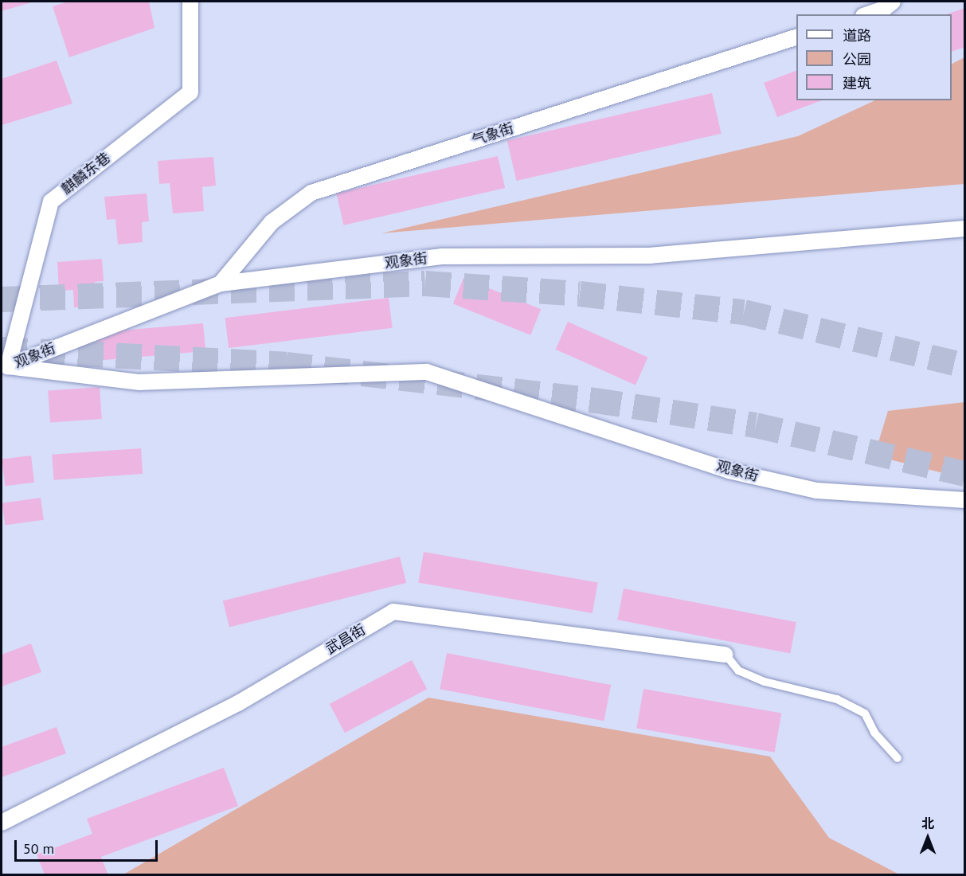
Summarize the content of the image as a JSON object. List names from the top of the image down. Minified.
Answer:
{"streets":{"street":["气象街","麒麟东巷","观象街","武昌街"]},"crossings":[["气象街","观象街"],["麒麟东巷","观象街"]],"legend":["道路","公园","建筑"],"scale_bar":"50 m","north":"top"}
